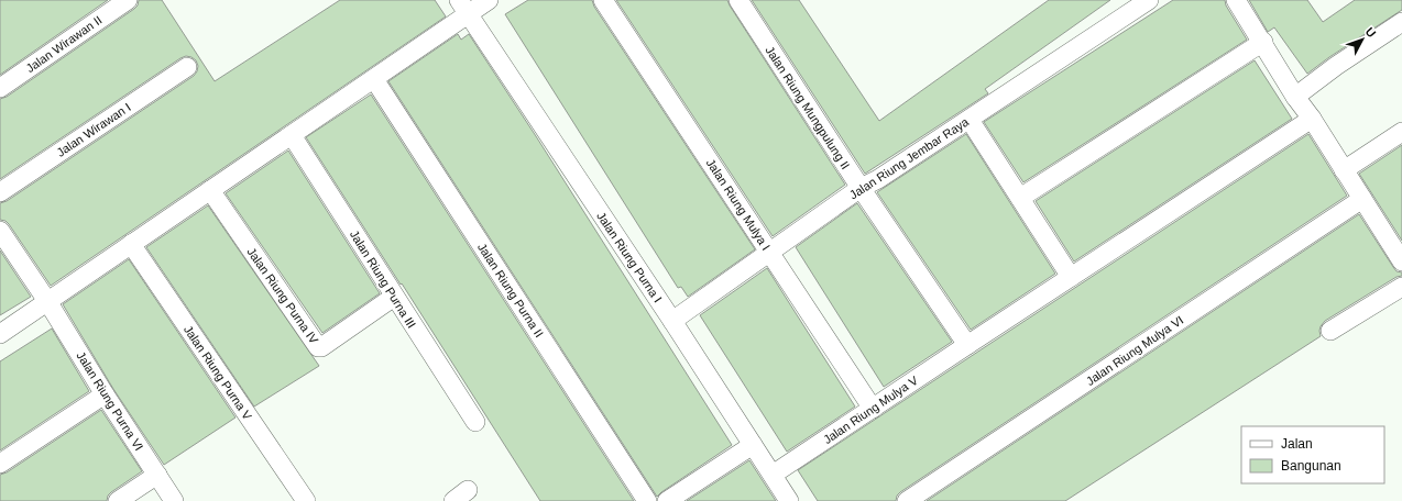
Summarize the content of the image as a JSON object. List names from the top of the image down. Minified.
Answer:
{"streets":{"street":["Jalan Wirawan II","Jalan Riung Mungpulung II","Jalan Wirawan I","Jalan Riung Jembar Raya","Jalan Riung Mulya I","Jalan Riung Purna I","Jalan Riung Purna III","Jalan Riung Purna II","Jalan Riung Purna IV","Jalan Riung Mulya VI","Jalan Riung Purna V","Jalan Riung Purna VI","Jalan Riung Mulya V"]},"crossings":[["Jalan Riung Mungpulung II","Jalan Riung Jembar Raya"],["Jalan Riung Mungpulung II","Jalan Riung Mulya V"],["Jalan Riung Jembar Raya","Jalan Riung Mulya I"],["Jalan Riung Jembar Raya","Jalan Riung Purna I"],["Jalan Riung Mulya I","Jalan Riung Mulya V"],["Jalan Riung Purna I","Jalan Riung Mulya V"],["Jalan Riung Purna III","Jalan Riung Purna IV"]],"legend":["Jalan","Bangunan"],"north":"top right"}
